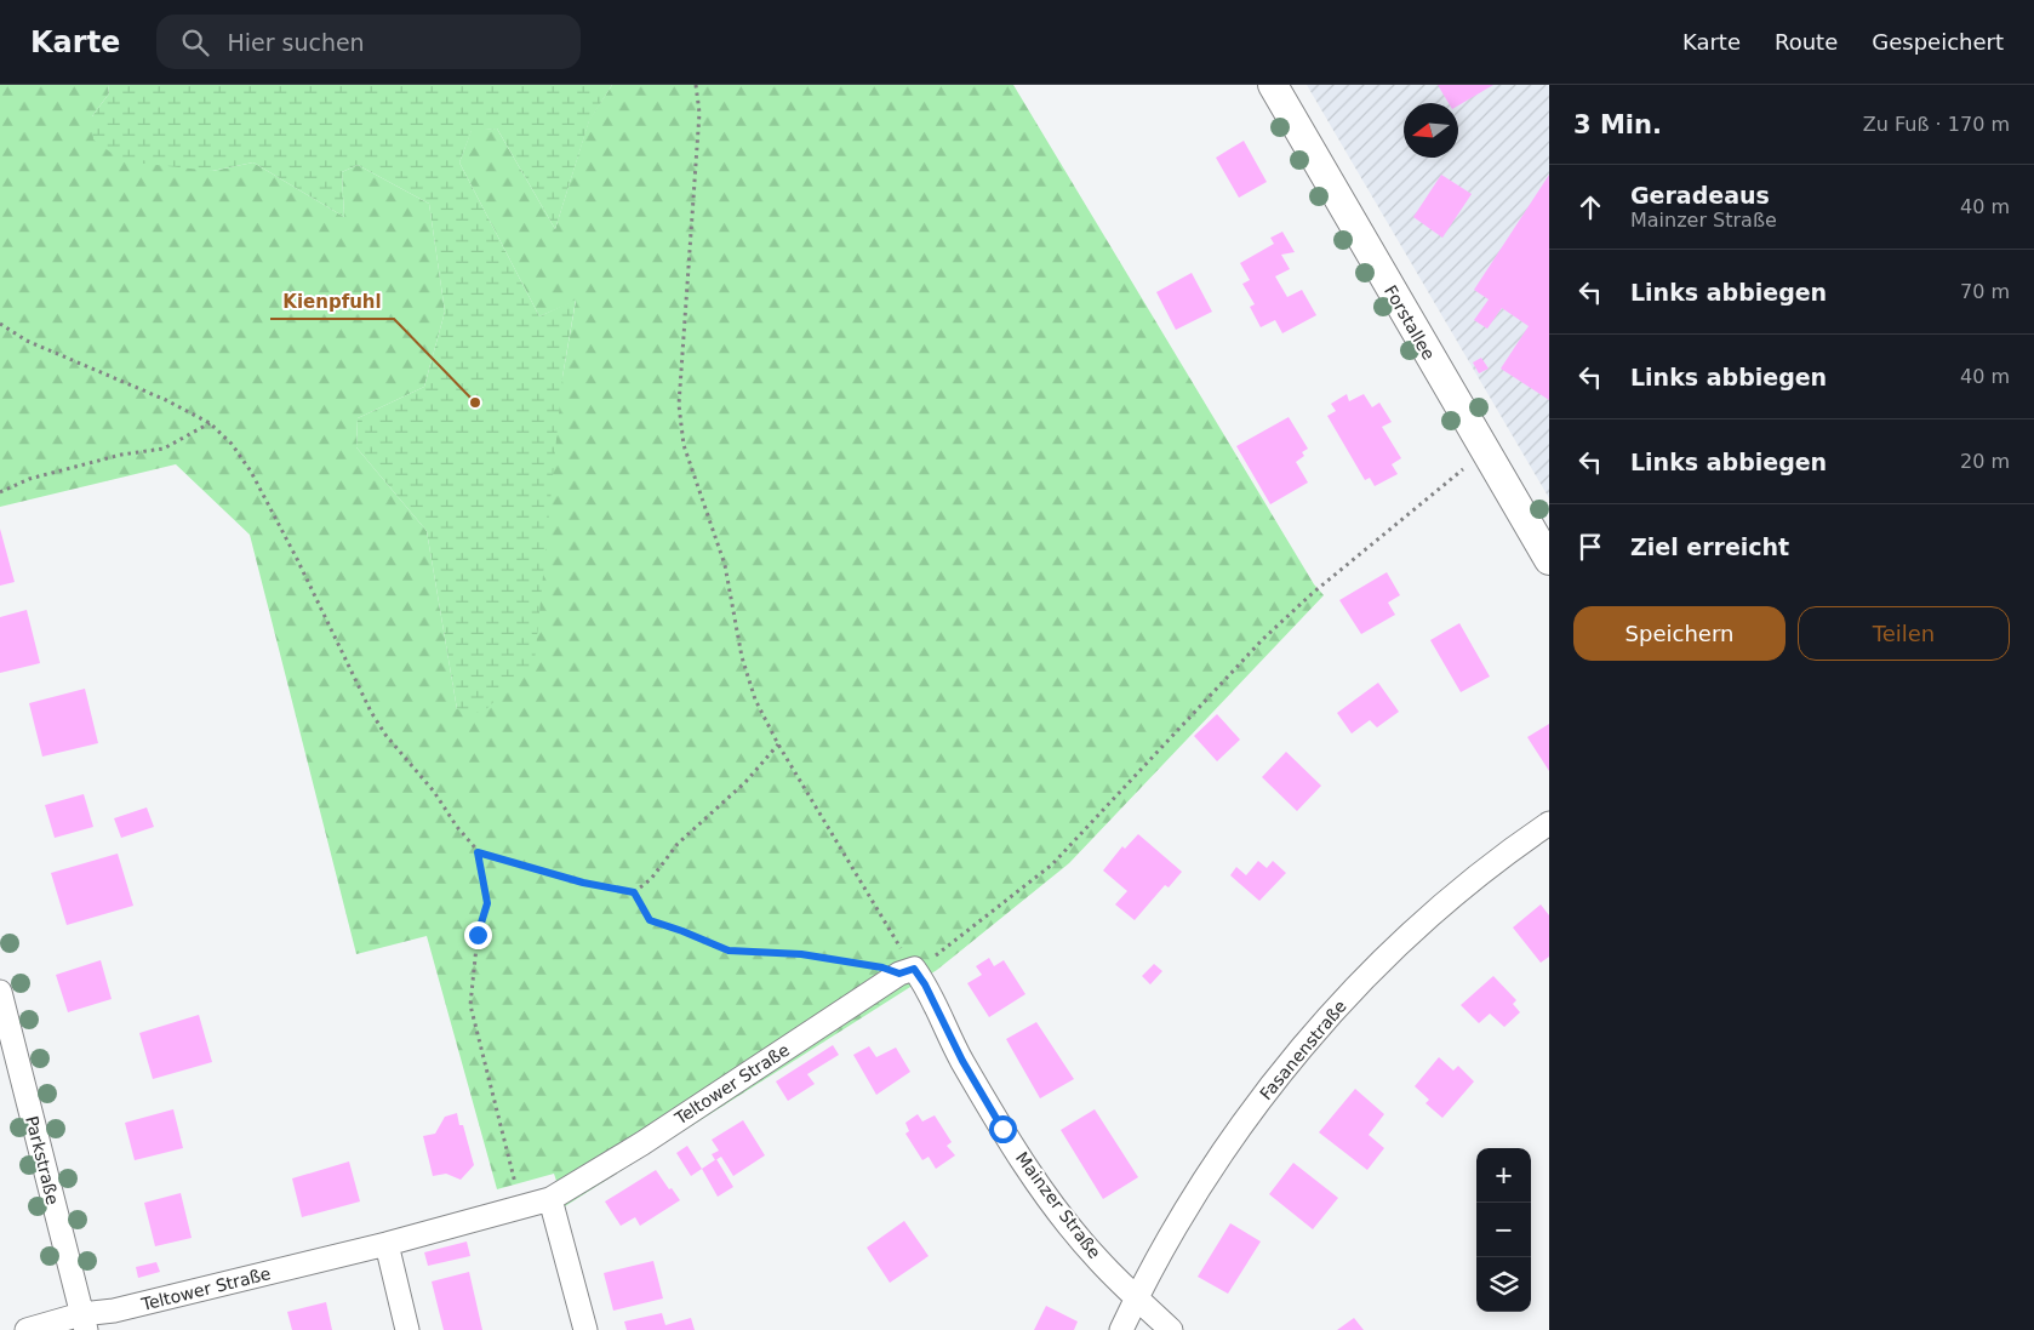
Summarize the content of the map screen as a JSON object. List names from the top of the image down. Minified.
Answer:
{"streets":{"street":["Forstallee","Fasanenstraße","Teltower Straße","Parkstraße","Mainzer Straße"]},"crossings":[["Fasanenstraße","Mainzer Straße"],["Teltower Straße","Parkstraße"],["Teltower Straße","Mainzer Straße"]],"places":["Kienpfuhl"],"north":"left","page":{"header":"Karte","search":"Hier suchen","nav":["Karte","Route","Gespeichert"],"heading":["3 Min.","Zu Fuß · 170 m"],"list":[["Geradeaus","Mainzer Straße","40 m"],["Links abbiegen","70 m"],["Links abbiegen","40 m"],["Links abbiegen","20 m"],"Ziel erreicht"],"buttons":["Speichern","Teilen"],"map_buttons":["+","−"]}}
